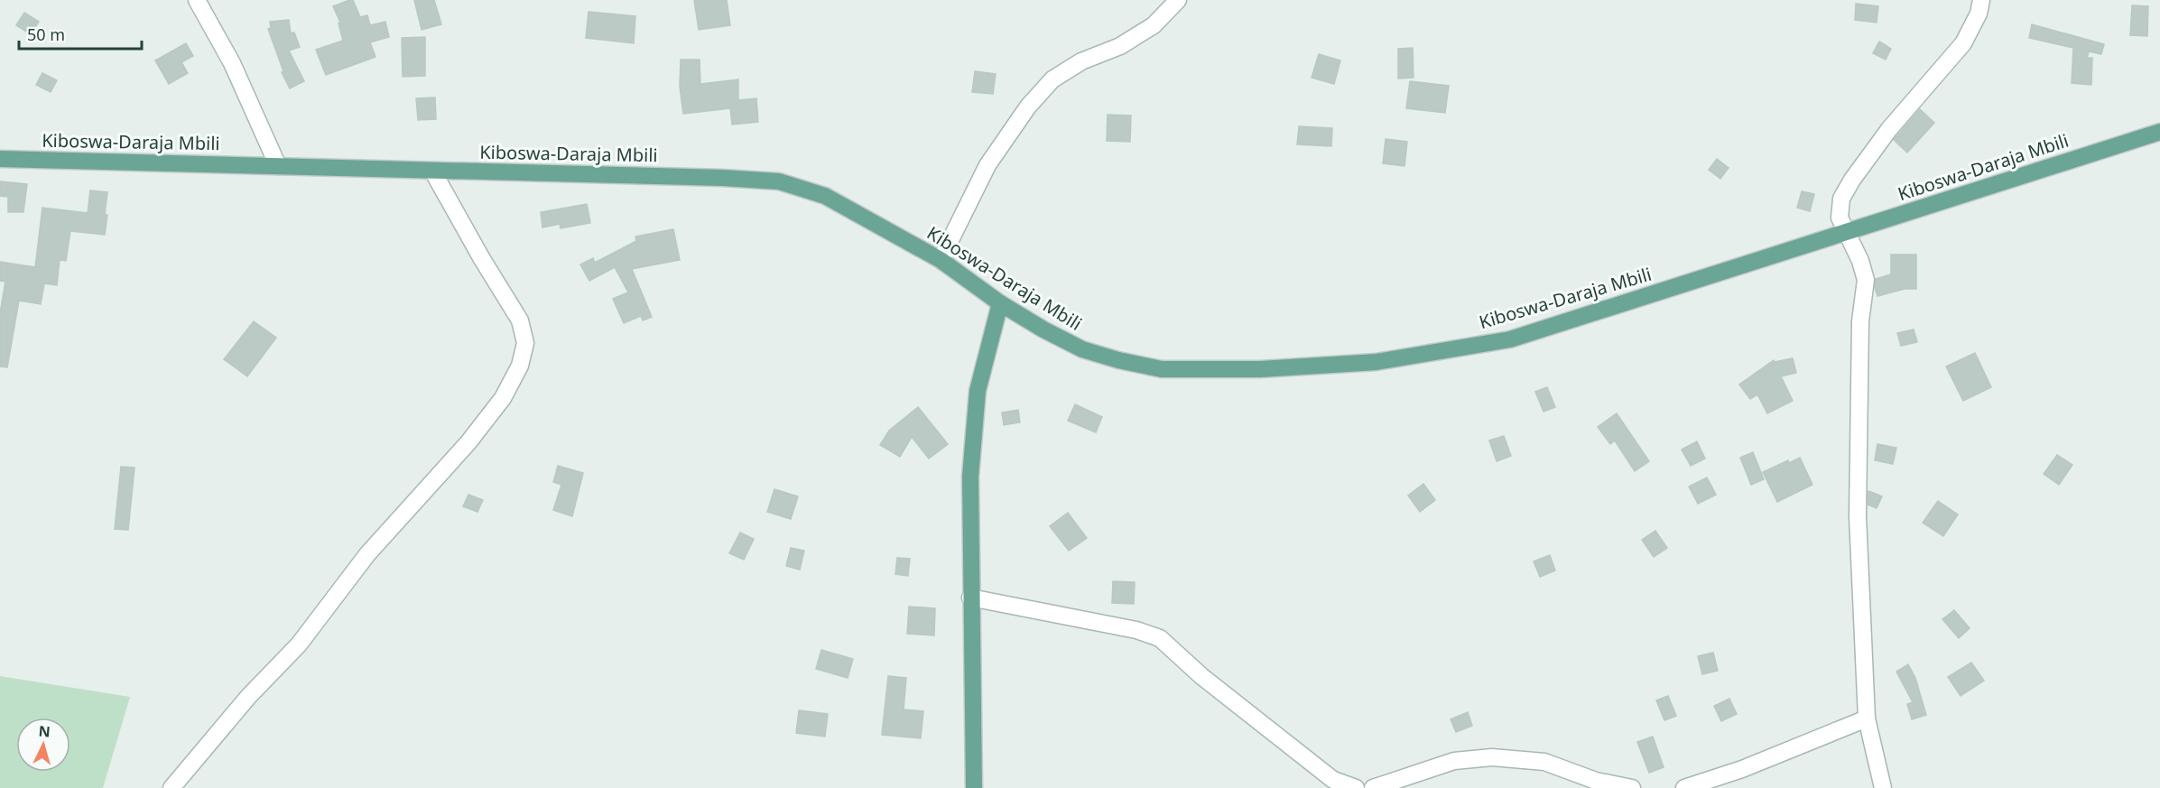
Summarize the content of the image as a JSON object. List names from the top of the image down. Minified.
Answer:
{"streets":{"main road":["Kiboswa-Daraja Mbili"]},"scale_bar":"50 m","north":"top"}
